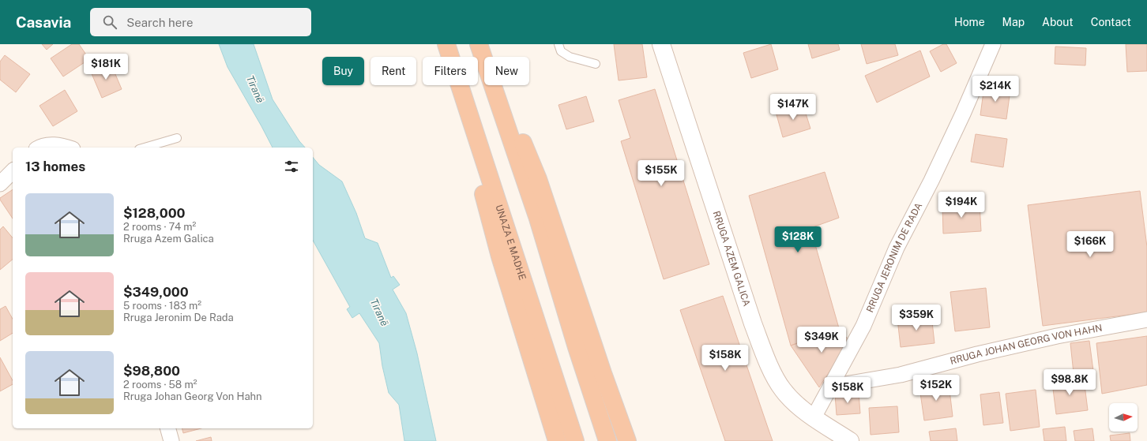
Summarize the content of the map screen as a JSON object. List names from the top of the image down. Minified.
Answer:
{"streets":{"highway":["UNAZA E MADHE"],"main road":["RRUGA AZEM GALICA"],"street":["RRUGA JERONIM DE RADA","RRUGA JOHAN GEORG VON HAHN"]},"crossings":[["RRUGA JERONIM DE RADA","RRUGA AZEM GALICA"],["RRUGA JERONIM DE RADA","RRUGA JOHAN GEORG VON HAHN"]],"water":["Tiranë"],"north":"right","page":{"header":"Casavia","search":"Search here","nav":["Home","Map","About","Contact"],"price":["$181K","$214K","$147K","$155K","$194K","$128K","$166K","$359K","$349K","$158K","$98.8K","$152K","$158K"],"chip":["Buy","Rent","Filters","New"],"heading":"13 homes","list":[{"name":"$128,000","note":"2 rooms · 74 m² · Rruga Azem Galica"},{"name":"$349,000","note":"5 rooms · 183 m² · Rruga Jeronim De Rada"},{"name":"$98,800","note":"2 rooms · 58 m² · Rruga Johan Georg Von Hahn"}]}}
